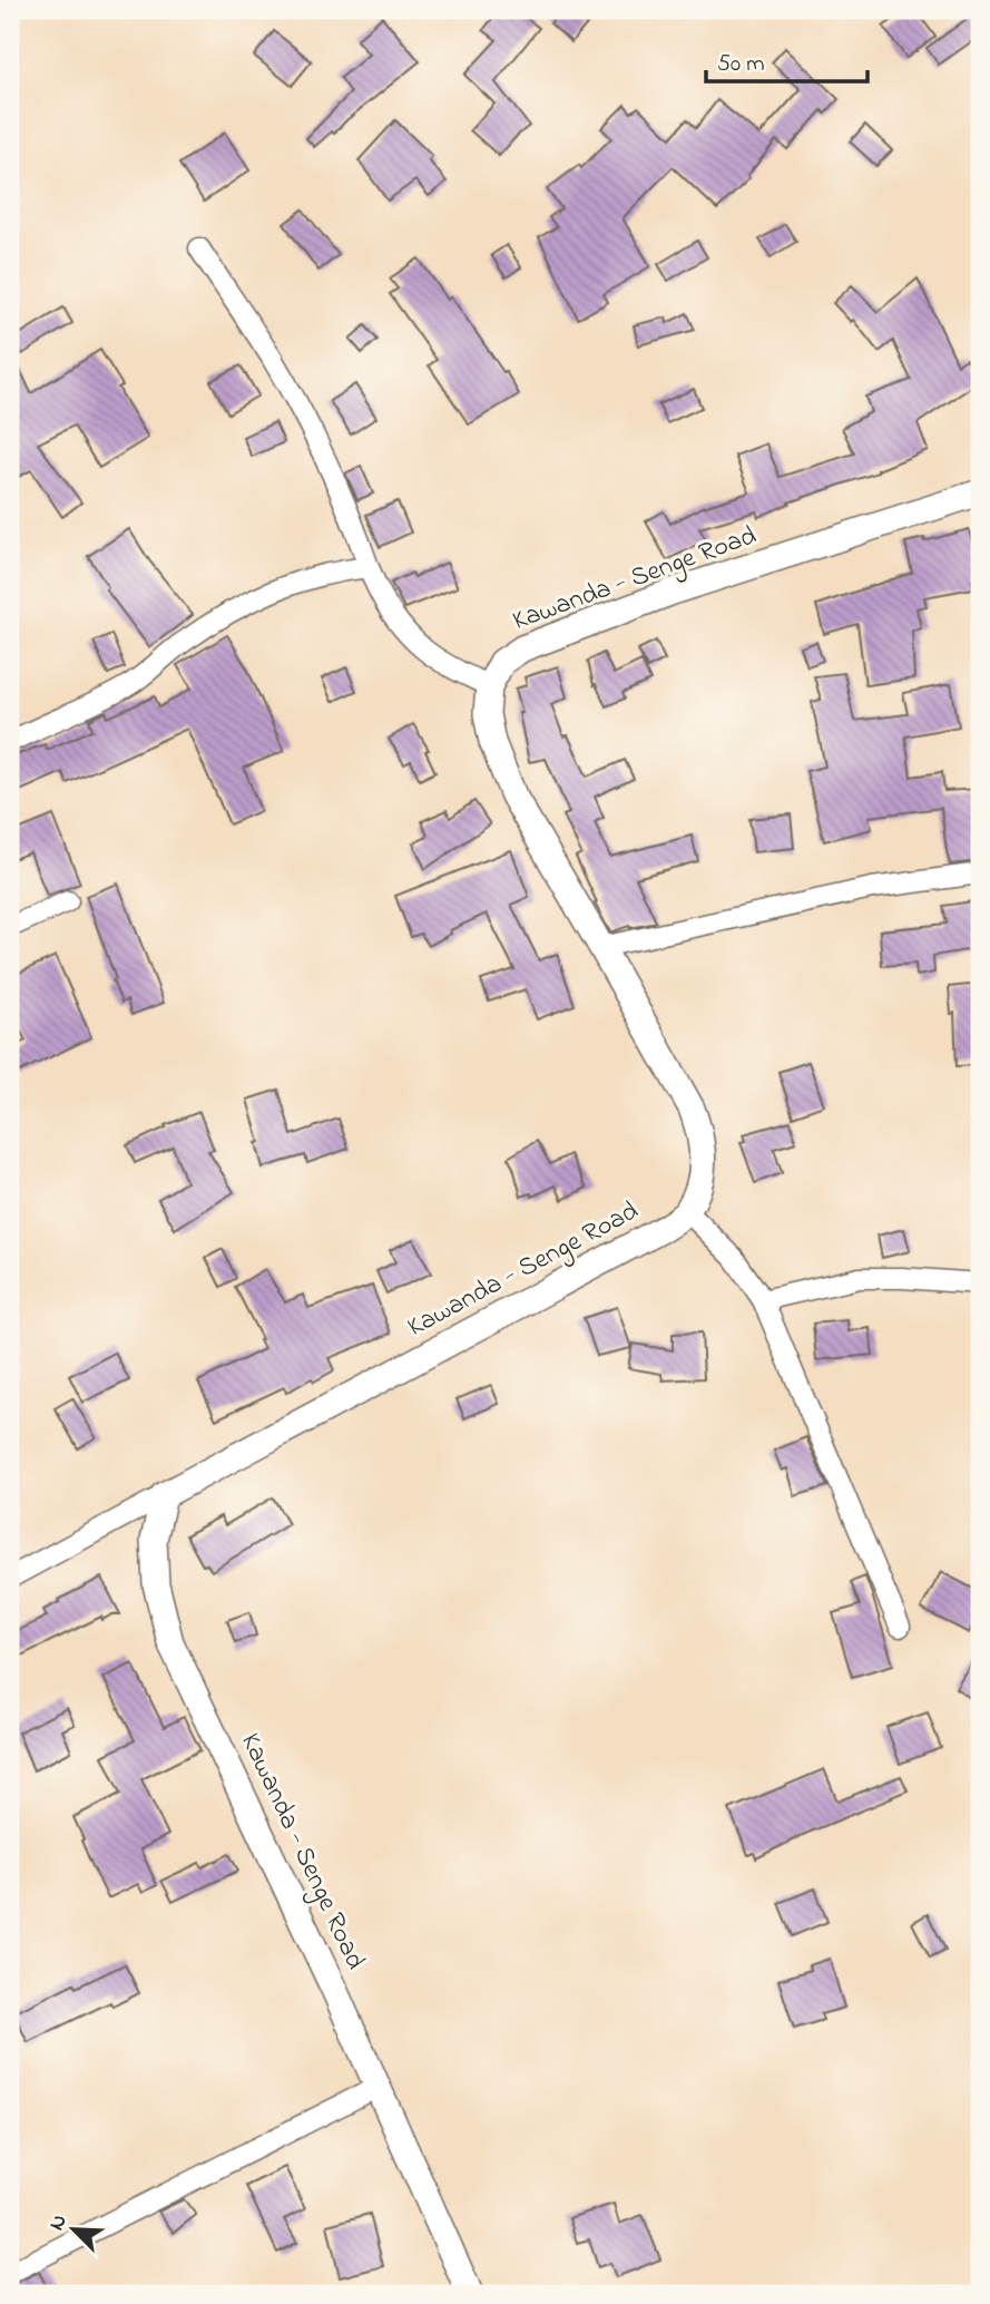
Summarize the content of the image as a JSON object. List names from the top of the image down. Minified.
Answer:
{"streets":{"street":["Kawanda - Senge Road"]},"scale_bar":"50 m","north":"top left"}
